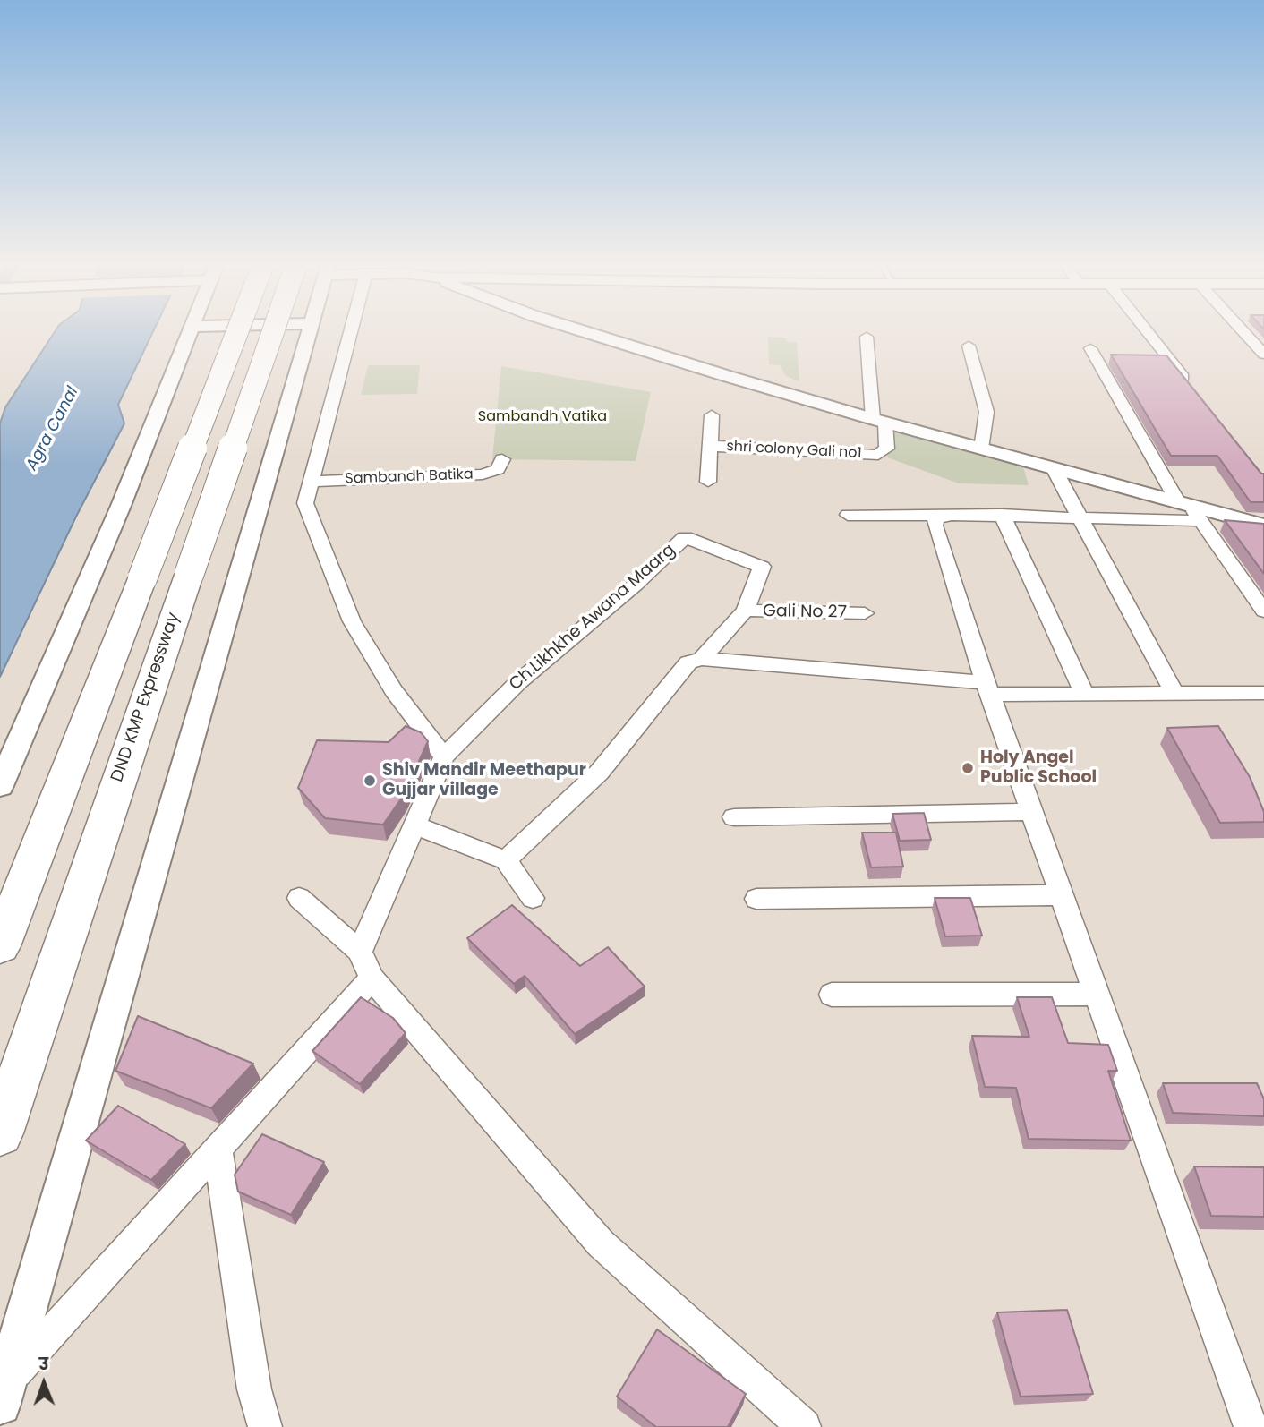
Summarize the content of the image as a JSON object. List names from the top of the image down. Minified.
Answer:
{"streets":{"highway":["DND KMP Expressway"],"street":["shri colony Gali no1","Sambandh Batika","Gali No 27","Ch.Likhkhe Awana Maarg"]},"crossings":[["Gali No 27","Ch.Likhkhe Awana Maarg"]],"water":["Agra Canal"],"parks":["Sambandh Vatika"],"places":["Holy Angel Public School","Shiv Mandir Meethapur Gujjar village"],"north":"top"}
